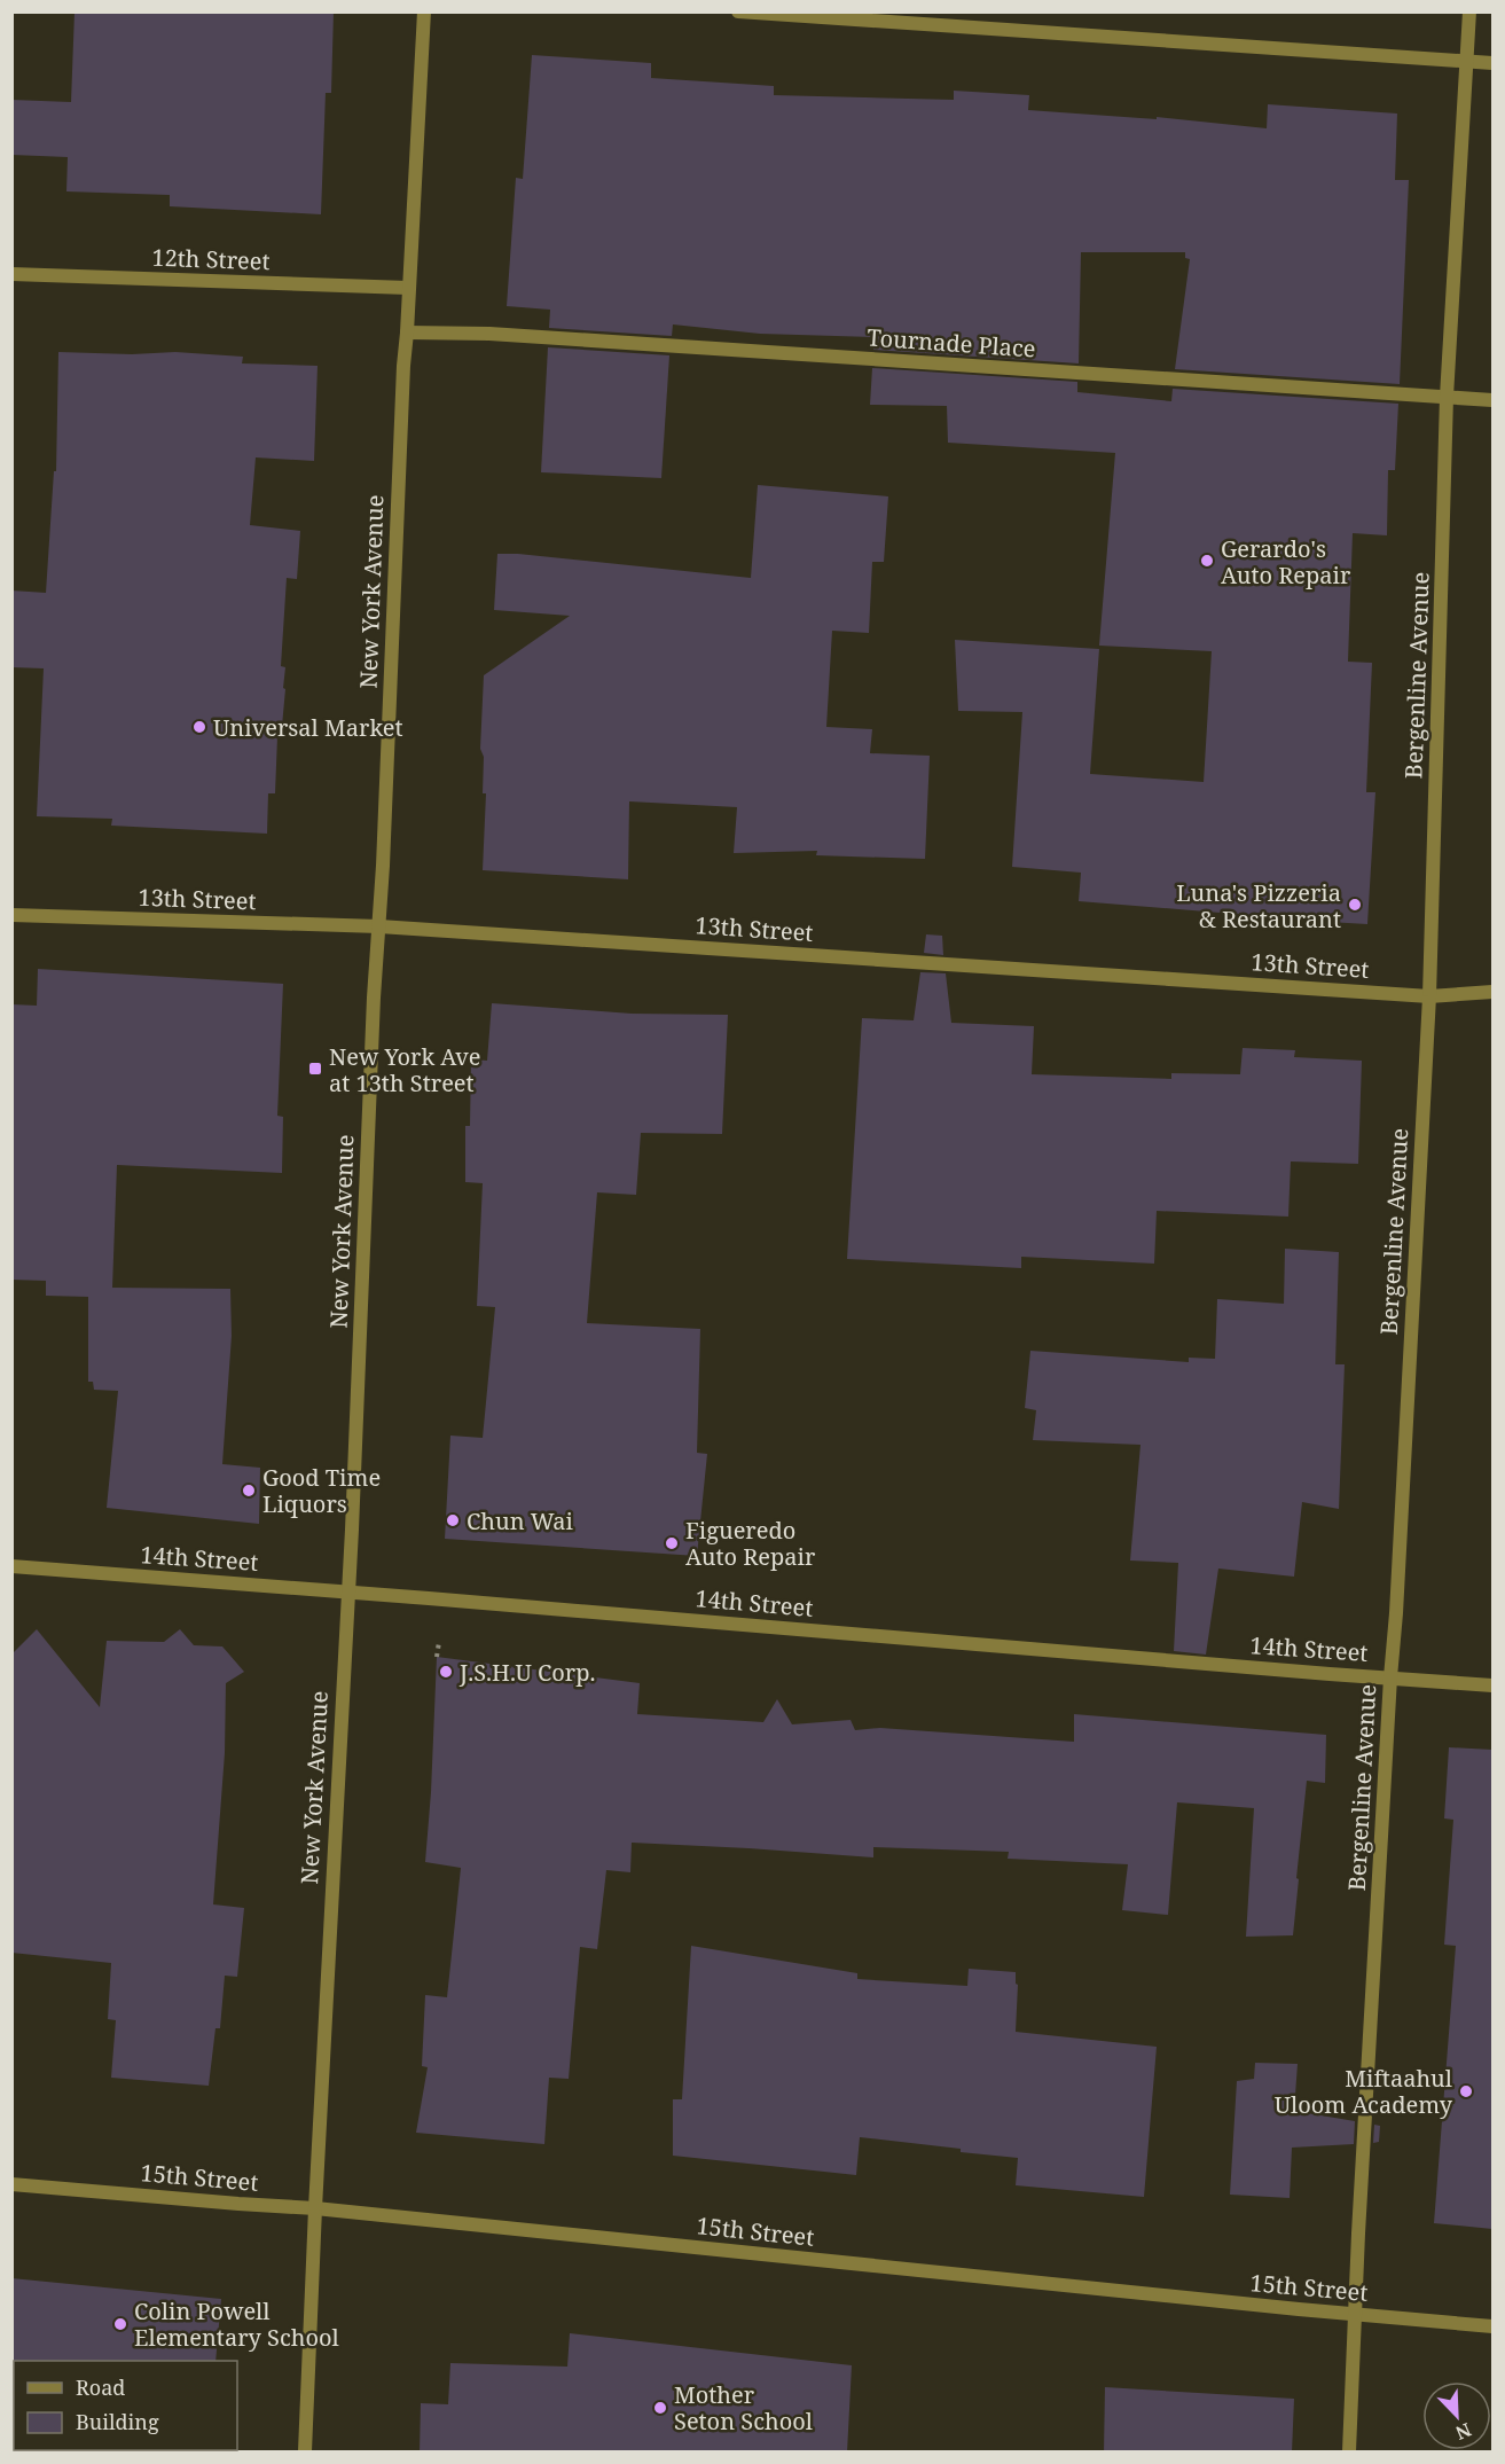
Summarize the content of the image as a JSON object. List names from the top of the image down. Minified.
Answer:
{"streets":{"street":["12th Street","Tournade Place","New York Avenue","Bergenline Avenue","13th Street","14th Street","15th Street"]},"crossings":[["12th Street","New York Avenue"],["Tournade Place","New York Avenue"],["Tournade Place","Bergenline Avenue"],["New York Avenue","13th Street"],["New York Avenue","14th Street"],["New York Avenue","15th Street"],["Bergenline Avenue","13th Street"],["Bergenline Avenue","14th Street"],["Bergenline Avenue","15th Street"]],"places":{"other":["Gerardo's Auto Repair","Universal Market","Luna's Pizzeria & Restaurant","Good Time Liquors","Chun Wai","Figueredo Auto Repair","J.S.H.U Corp.","Miftaahul Uloom Academy","Colin Powell Elementary School","Mother Seton School"],"transit":["New York Ave at 13th Street"]},"legend":["Road","Building"],"north":"bottom right"}
